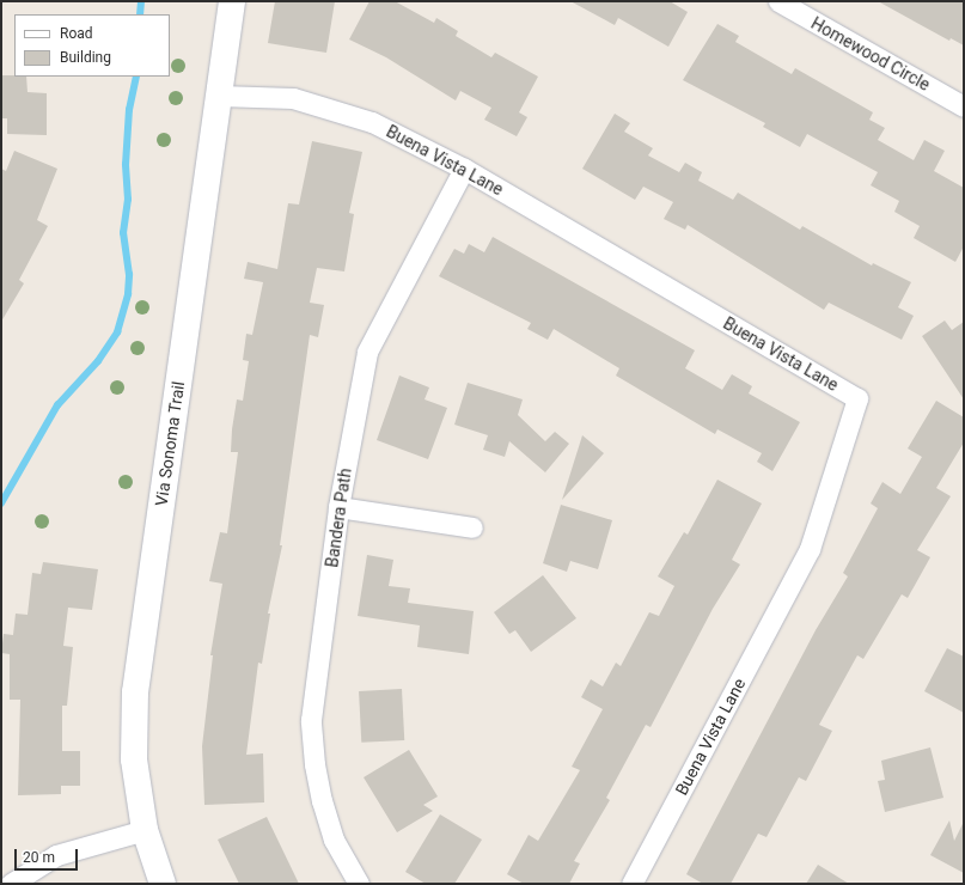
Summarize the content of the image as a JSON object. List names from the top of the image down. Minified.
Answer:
{"streets":{"street":["Homewood Circle","Buena Vista Lane","Via Sonoma Trail","Bandera Path"]},"crossings":[["Buena Vista Lane","Via Sonoma Trail"],["Buena Vista Lane","Bandera Path"]],"legend":["Road","Building"],"scale_bar":"20 m"}
